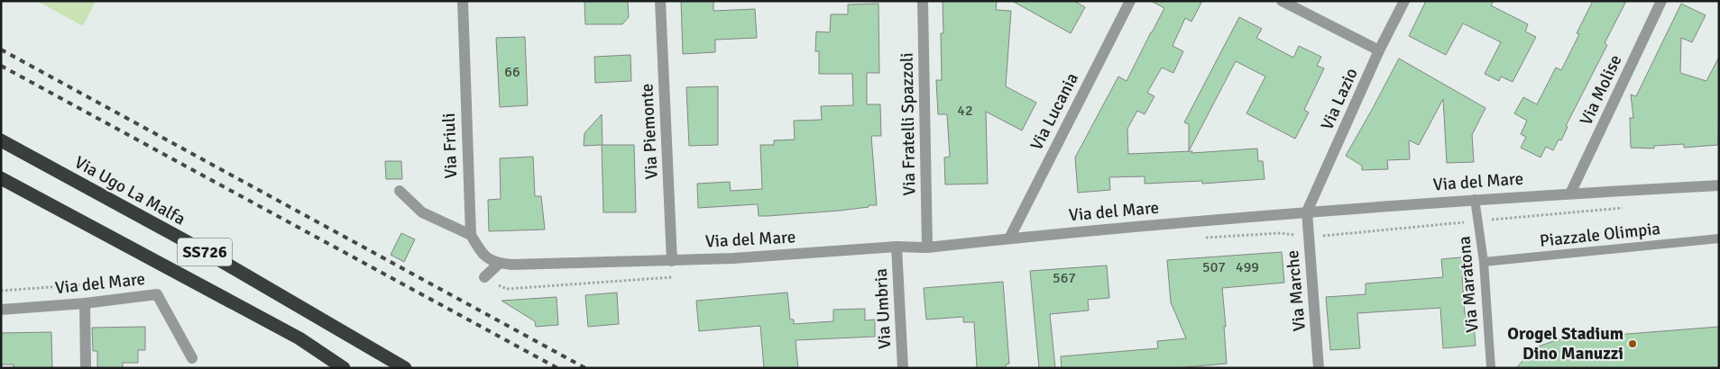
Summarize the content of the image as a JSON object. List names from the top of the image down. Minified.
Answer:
{"streets":{"highway":["Via Ugo La Malfa","SS726"],"street":["Via Molise","Via Lazio","Via Lucania","Via Fratelli Spazzoli","Via Piemonte","Via Friuli","Via del Mare","Via Marche","Via Umbria"],"lane":["Piazzale Olimpia","Via Maratona"]},"crossings":[["Via Molise","Via del Mare"],["Via Lazio","Via del Mare"],["Via Lazio","Via Marche"],["Via Lucania","Via del Mare"],["Via Fratelli Spazzoli","Via del Mare"],["Via Piemonte","Via del Mare"],["Via del Mare","Via Maratona"],["Via del Mare","Via Marche"],["Via del Mare","Via Umbria"],["Piazzale Olimpia","Via Maratona"]],"places":["Orogel Stadium Dino Manuzzi"],"house_numbers":["66","42","507","499","567"]}
